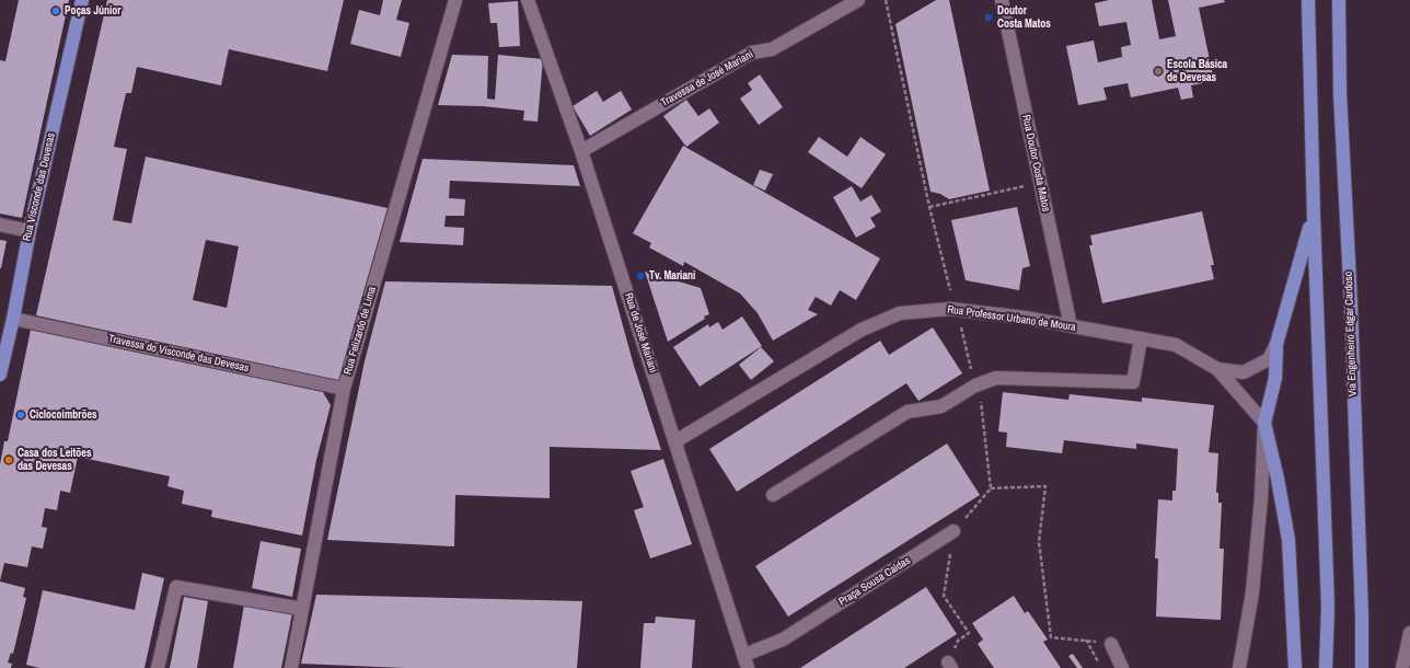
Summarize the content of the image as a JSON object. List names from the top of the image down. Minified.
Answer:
{"streets":{"main road":["Rua Visconde das Devesas","Via Engenheiro Edgar Cardoso"],"street":["Travessa de José Mariani","Rua Doutor Costa Matos","Rua Professor Urbano de Moura","Rua Felizardo de Lima","Rua de José Mariani","Travessa do Visconde das Devesas","Praça Sousa Caldas"]},"crossings":[["Travessa de José Mariani","Rua de José Mariani"],["Rua Doutor Costa Matos","Rua Professor Urbano de Moura"],["Rua Visconde das Devesas","Travessa do Visconde das Devesas"],["Rua Professor Urbano de Moura","Rua de José Mariani"],["Rua Felizardo de Lima","Travessa do Visconde das Devesas"],["Rua de José Mariani","Praça Sousa Caldas"]],"places":["Poças Júnior","Doutor Costa Matos","Escola Básica de Devesas","Tv. Mariani","Ciclocoimbrões","Casa dos Leitões das Devesas"]}
